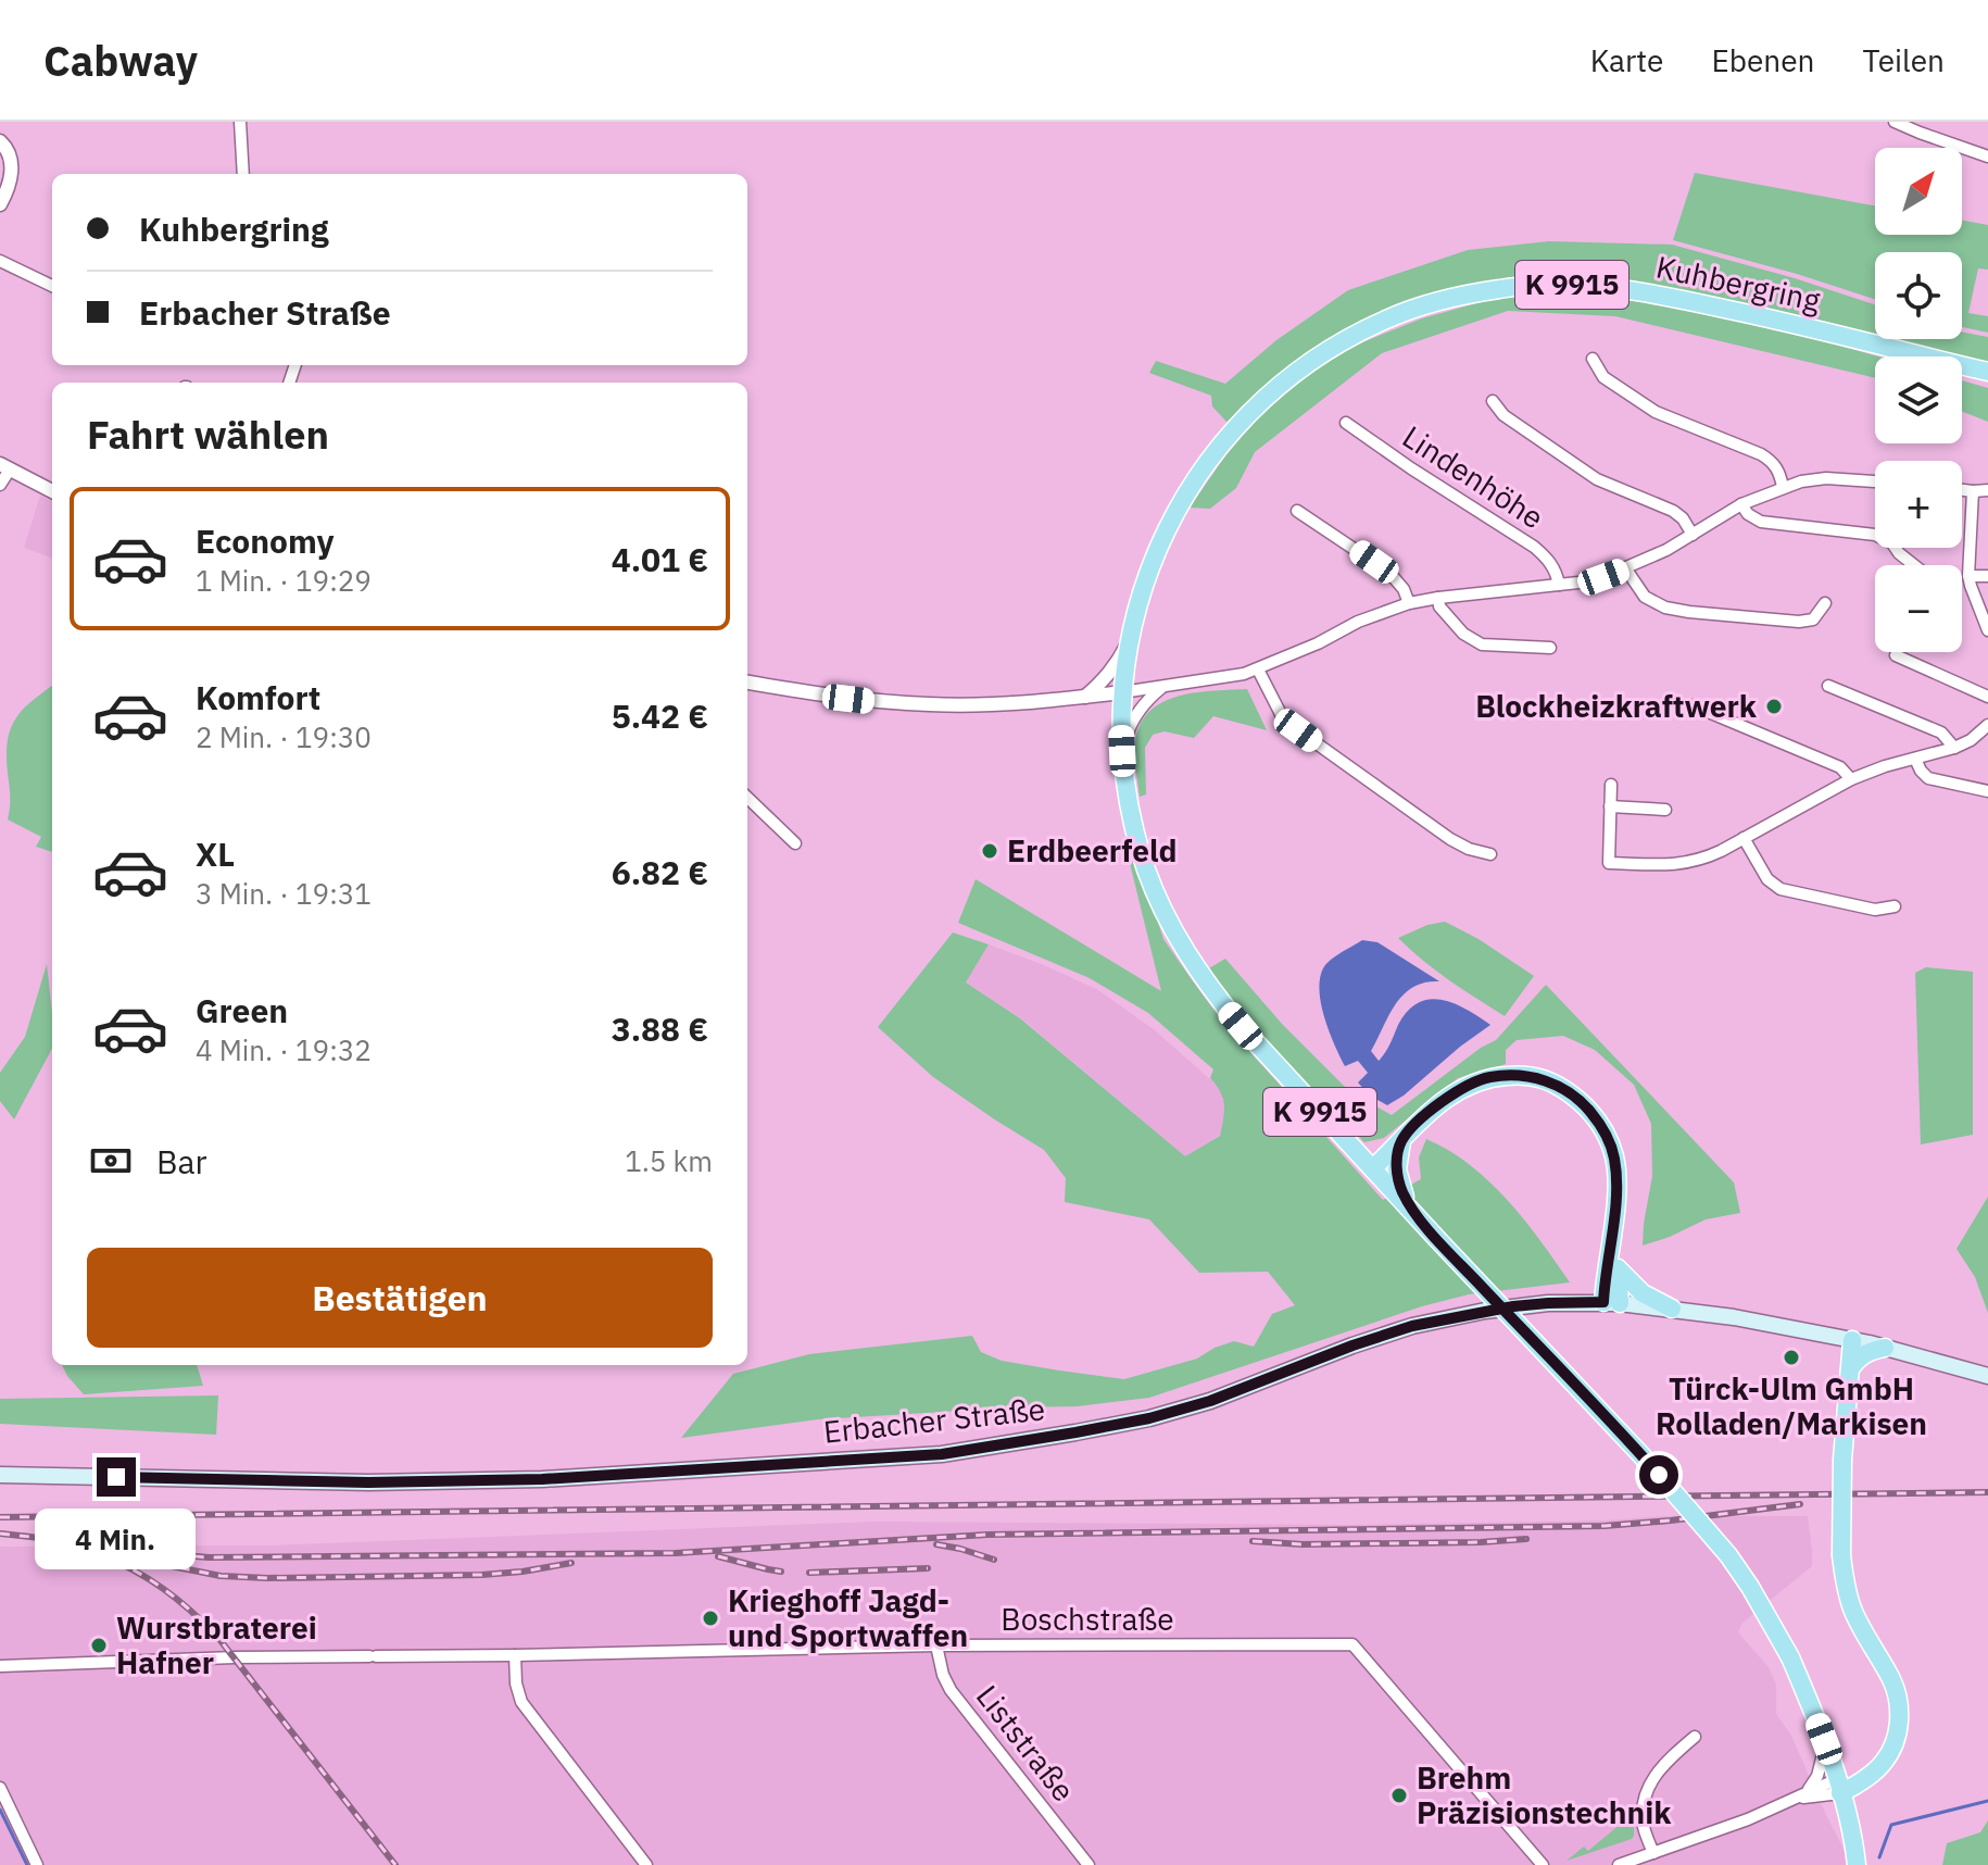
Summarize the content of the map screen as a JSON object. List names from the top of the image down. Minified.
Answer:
{"streets":{"main road":["Kuhbergring","K 9915","Erbacher Straße"],"street":["Lindenhöhe","Boschstraße","Liststraße"]},"crossings":[["Boschstraße","Liststraße"]],"places":["Blockheizkraftwerk","Erdbeerfeld","Türck-Ulm GmbH Rolladen/Markisen","Krieghoff Jagd- und Sportwaffen","Wurstbraterei Hafner","Brehm Präzisionstechnik"],"north":"top right","page":{"header":"Cabway","nav":["Karte","Ebenen","Teilen"],"map_buttons":["+","−"],"banner":["Kuhbergring","Erbacher Straße"],"heading":"Fahrt wählen","list":[{"name":"Economy","note":"1 Min. · 19:29","value":"4.01 €"},{"name":"Komfort","note":"2 Min. · 19:30","value":"5.42 €"},{"name":"XL","note":"3 Min. · 19:31","value":"6.82 €"},{"name":"Green","note":"4 Min. · 19:32","value":"3.88 €"}],"pay":["Bar","1.5 km"],"buttons":"Bestätigen","bubble":"4 Min."}}
